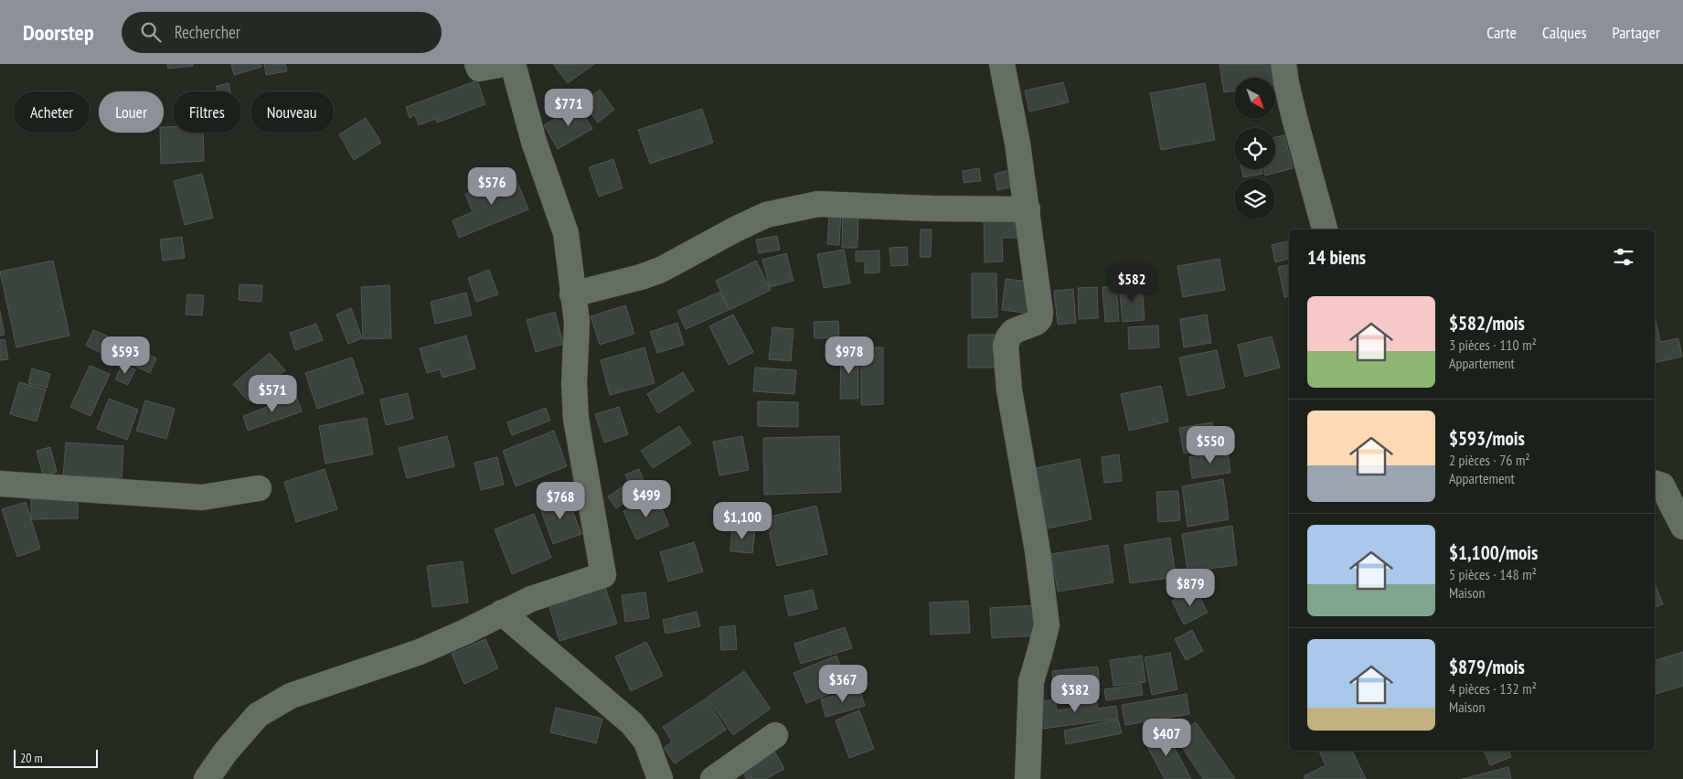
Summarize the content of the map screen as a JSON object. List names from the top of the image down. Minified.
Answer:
{"scale_bar":"20 m","north":"bottom right","page":{"header":"Doorstep","search":"Rechercher","nav":["Carte","Calques","Partager"],"price":["$771","$576","$582","$593","$978","$571","$550","$499","$768","$1,100","$879","$367","$382","$407"],"chip":["Acheter","Louer","Filtres","Nouveau"],"heading":"14 biens","list":[{"name":"$582/mois","note":"3 pièces · 110 m² · Appartement"},{"name":"$593/mois","note":"2 pièces · 76 m² · Appartement"},{"name":"$1,100/mois","note":"5 pièces · 148 m² · Maison"},{"name":"$879/mois","note":"4 pièces · 132 m² · Maison"}],"scale":"20 m"}}
